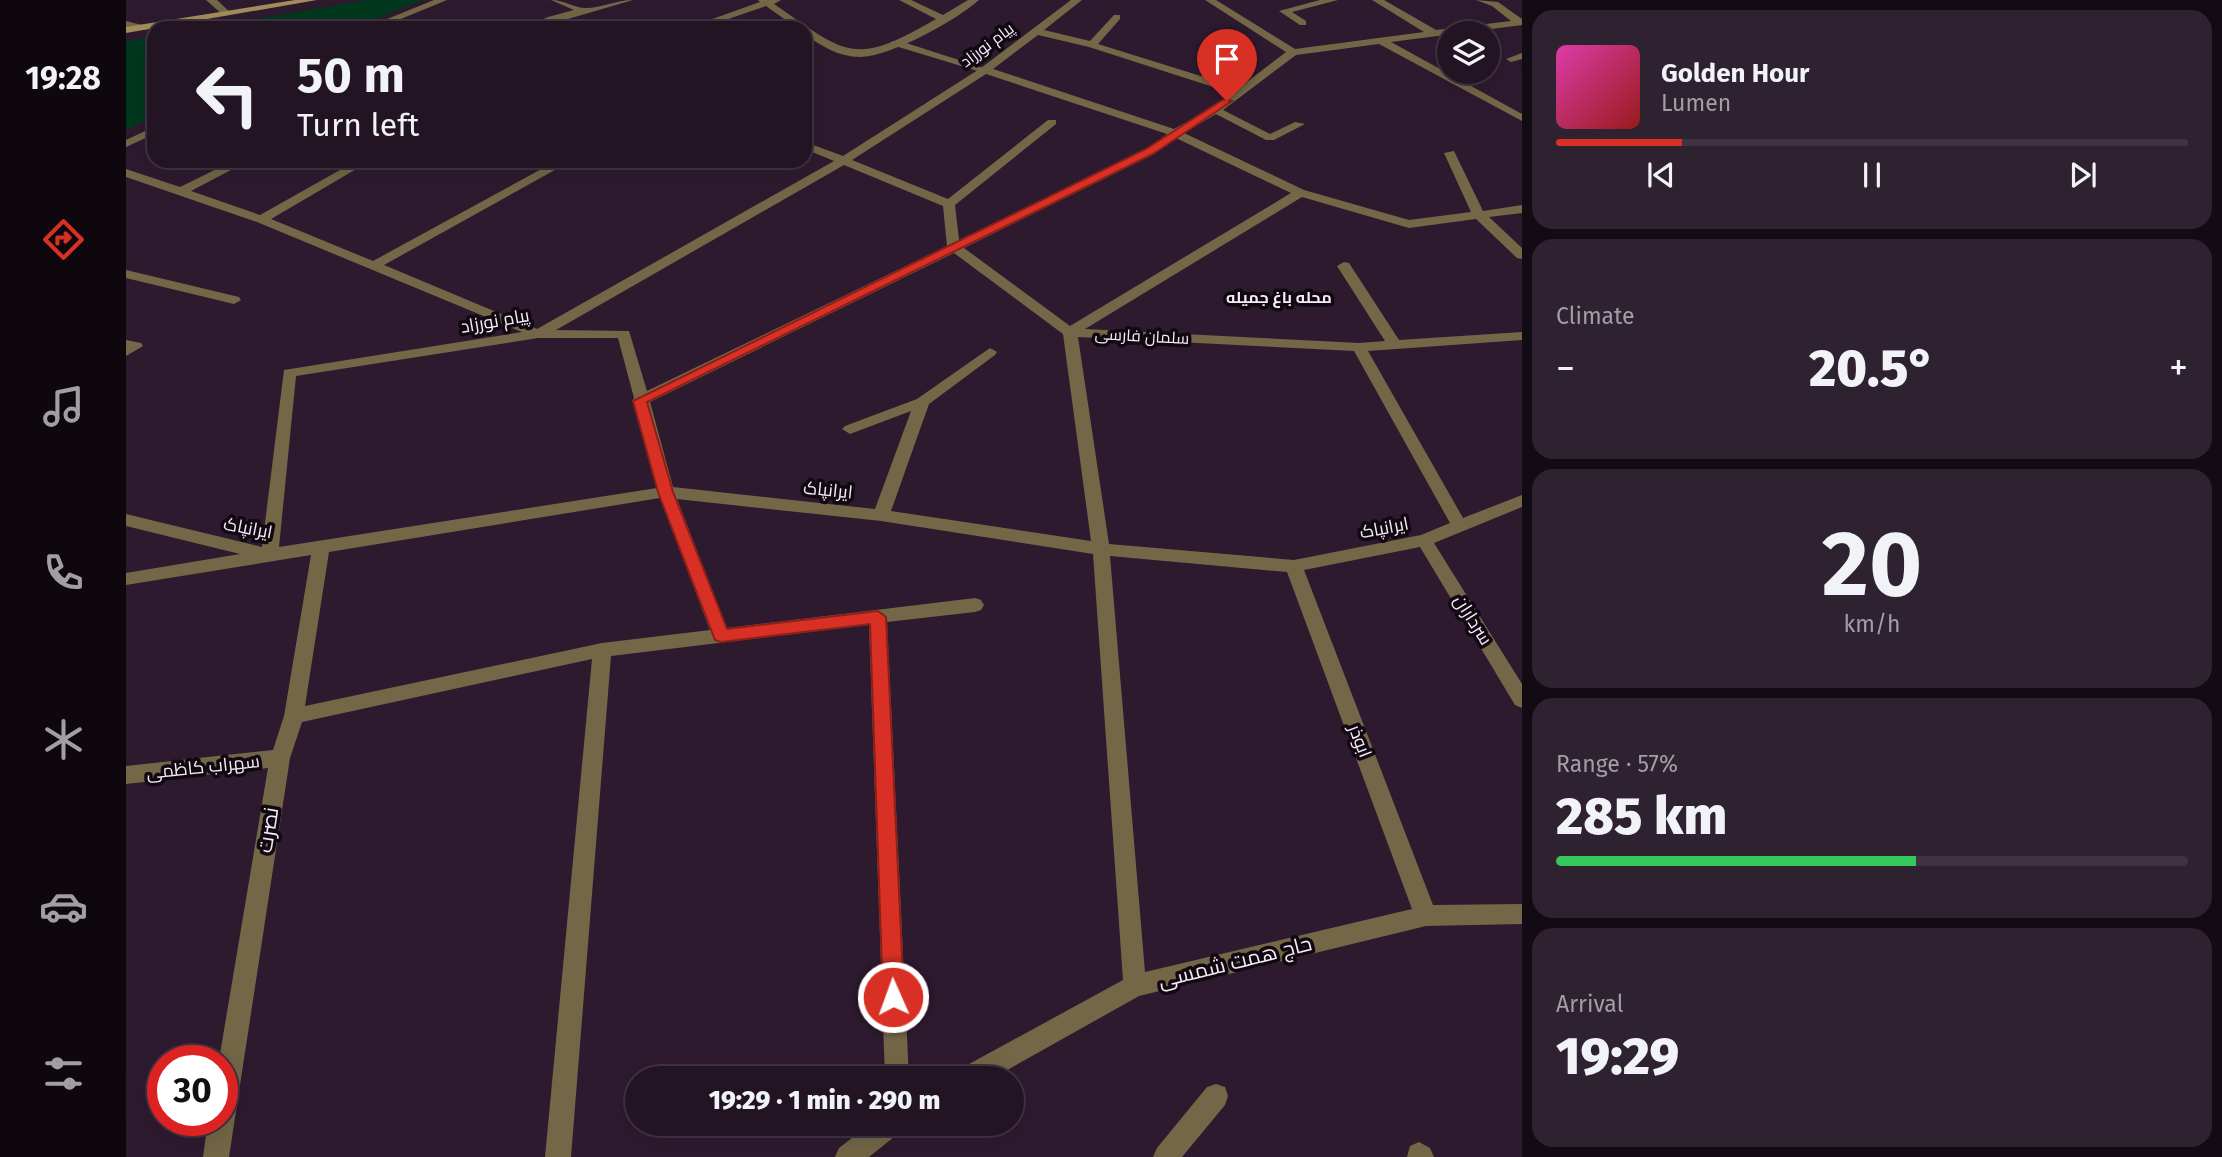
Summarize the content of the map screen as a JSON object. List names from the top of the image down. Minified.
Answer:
{"streets":{"street":["پیام نورزاد","سلمان فارسی","ایرانپاک","سرداران","ابوذر","سهراب کاظمی","نصرت","حاج همت شمسی"]},"crossings":[["پیام نورزاد","ایرانپاک"],["ایرانپاک","سرداران"],["ایرانپاک","ابوذر"],["ایرانپاک","نصرت"],["ابوذر","حاج همت شمسی"],["سهراب کاظمی","نصرت"]],"districts":["محله باغ‌ جمیله"],"page":{"tabs":"19:28","turn":["50 m","Turn left"],"song":["Golden Hour","Lumen"],"tile":["Climate",["20","km/h"],["Range · 57%","285 km"],["Arrival","19:29"]],"heat":["−","20.5°","+"],"limit":"30","trip":"19:29 · 1 min · 290 m"}}
